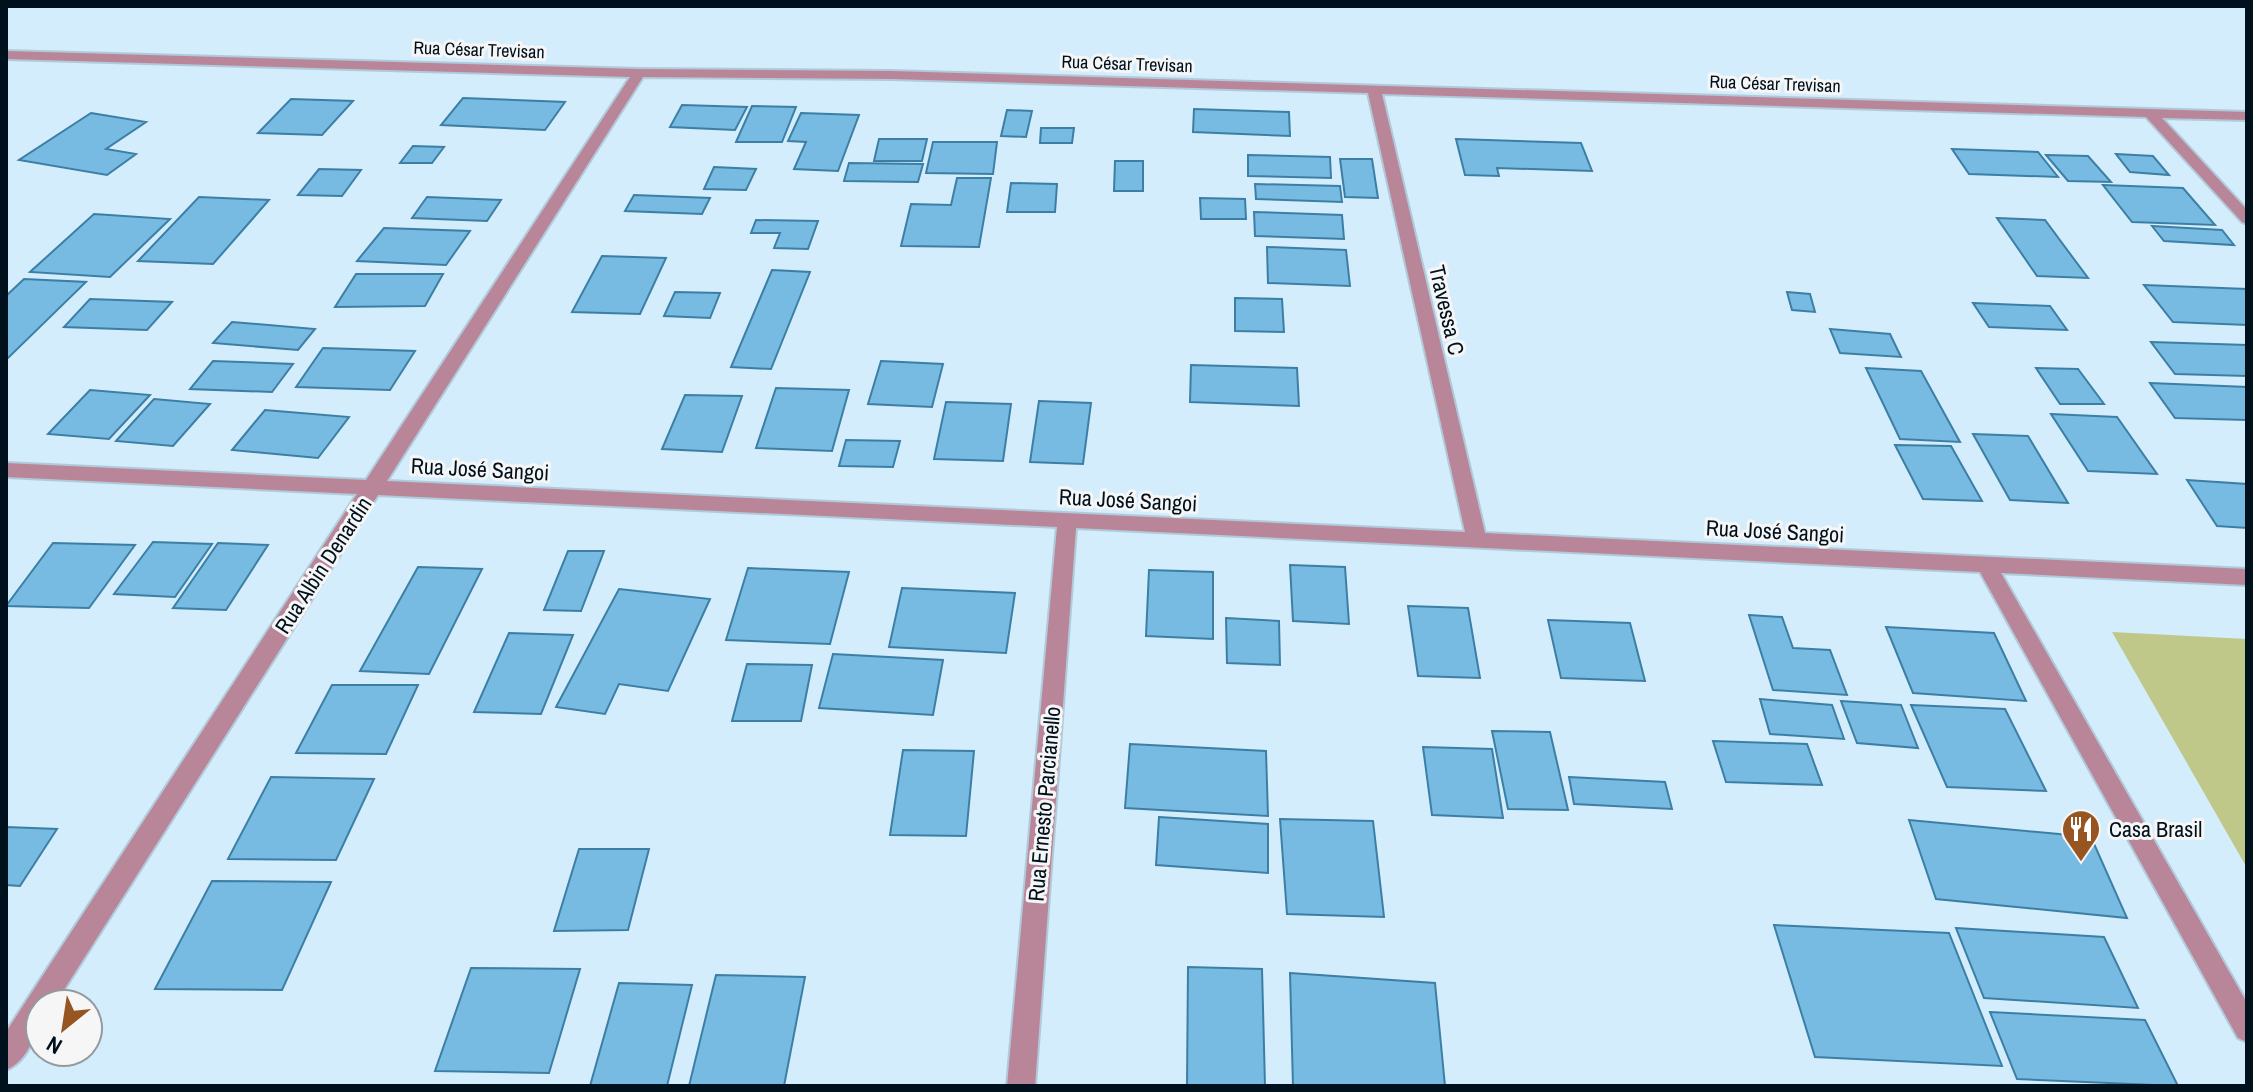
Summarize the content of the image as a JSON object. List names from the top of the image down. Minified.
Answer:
{"streets":{"street":["Rua César Trevisan","Travessa C","Rua José Sangoi","Rua Albin Denardin","Rua Ernesto Parcianello"]},"crossings":[["Rua César Trevisan","Travessa C"],["Rua César Trevisan","Rua Albin Denardin"],["Travessa C","Rua José Sangoi"],["Rua José Sangoi","Rua Albin Denardin"],["Rua José Sangoi","Rua Ernesto Parcianello"]],"places":{"restaurant":["Casa Brasil"]},"north":"bottom left"}
